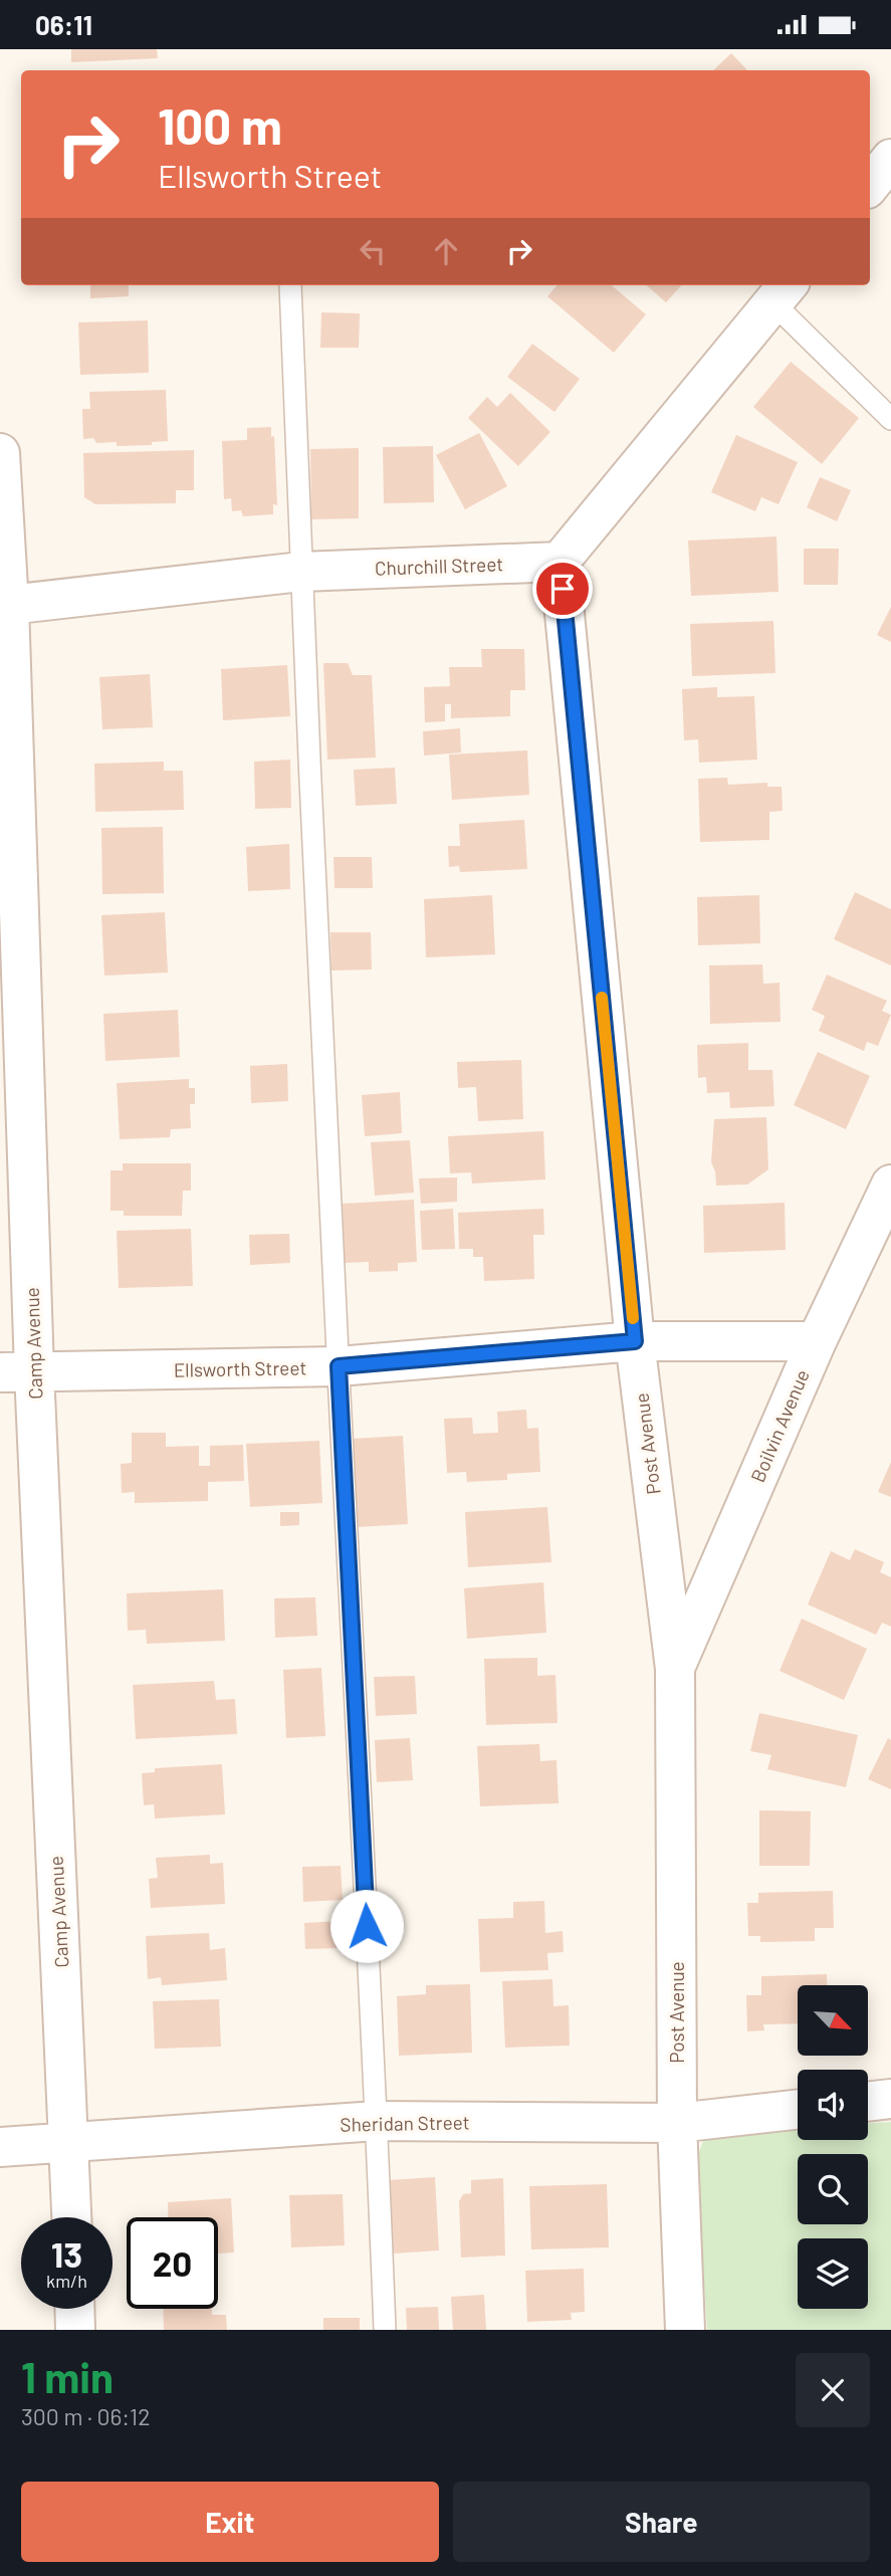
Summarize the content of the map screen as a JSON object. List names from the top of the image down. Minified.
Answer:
{"streets":{"street":["Churchill Street","Camp Avenue","Ellsworth Street","Boilvin Avenue","Post Avenue","Sheridan Street"]},"crossings":[["Churchill Street","Camp Avenue"],["Churchill Street","Post Avenue"],["Camp Avenue","Ellsworth Street"],["Camp Avenue","Sheridan Street"],["Ellsworth Street","Boilvin Avenue"],["Ellsworth Street","Post Avenue"],["Boilvin Avenue","Post Avenue"],["Post Avenue","Sheridan Street"]],"north":"bottom right","page":{"status":"06:11","turn":["100 m","Ellsworth Street"],"speed":"13 km/h","limit":"20","heading":["1 min","300 m · 06:12"],"buttons":["Exit","Share"]}}
